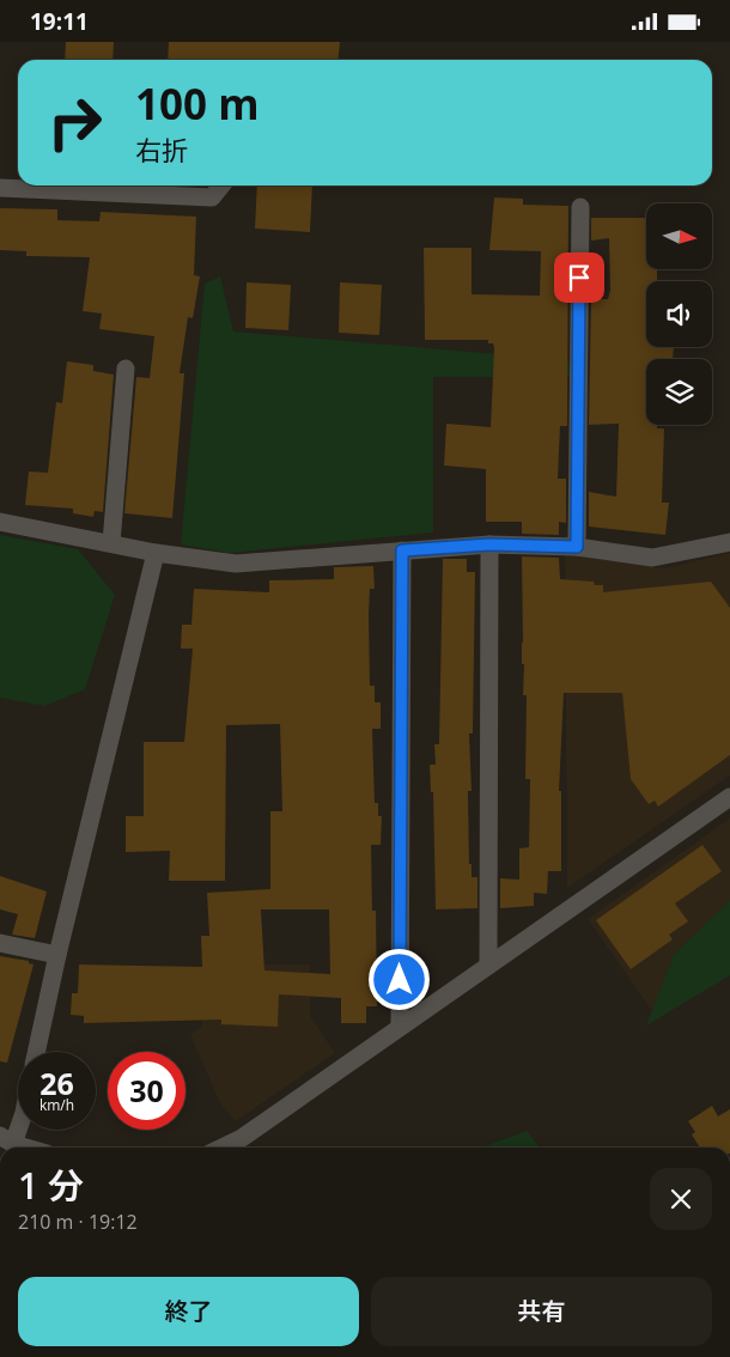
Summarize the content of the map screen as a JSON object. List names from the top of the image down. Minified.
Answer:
{"north":"right","page":{"status":"19:11","turn":["100 m","右折"],"speed":"26 km/h","limit":"30","heading":["1 分","210 m · 19:12"],"buttons":["終了","共有"]}}
